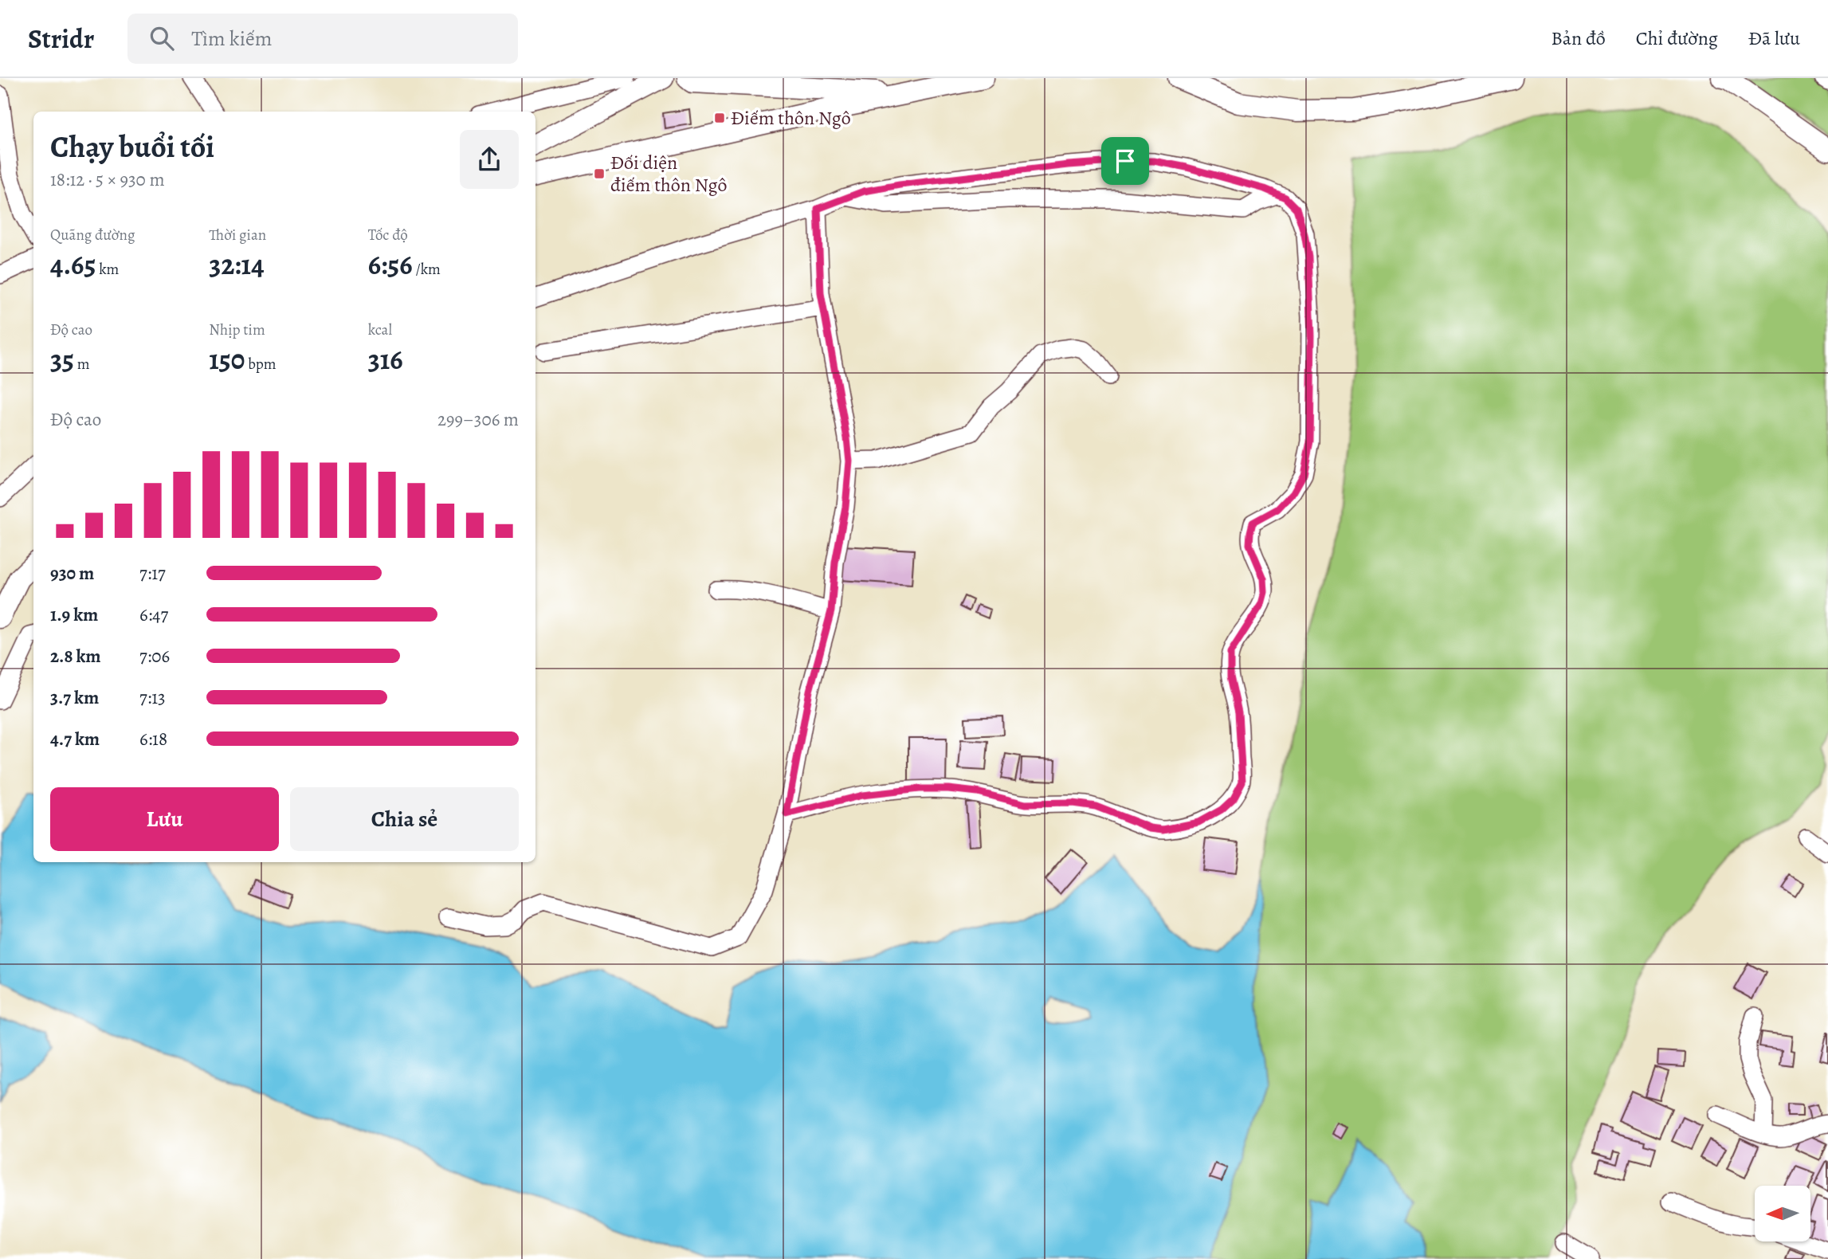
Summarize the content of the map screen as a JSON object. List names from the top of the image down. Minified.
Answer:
{"places":{"transit":["Điếm thôn Ngô","Đối diện điếm thôn Ngô"]},"north":"left","page":{"header":"Stridr","search":"Tìm kiếm","nav":["Bản đồ","Chỉ đường","Đã lưu"],"heading":["Chạy buổi tối","18:12 · 5 × 930 m"],"stats":[["Quãng đường","4.65 km"],["Thời gian","32:14"],["Tốc độ","6:56 /km"],["Độ cao","35 m"],["Nhịp tim","150 bpm"],["kcal","316"]],"chart":["Độ cao","299–306 m"],"list":[{"name":"930 m","note":"7:17"},{"name":"1.9 km","note":"6:47"},{"name":"2.8 km","note":"7:06"},{"name":"3.7 km","note":"7:13"},{"name":"4.7 km","note":"6:18"}],"buttons":["Lưu","Chia sẻ"]}}
